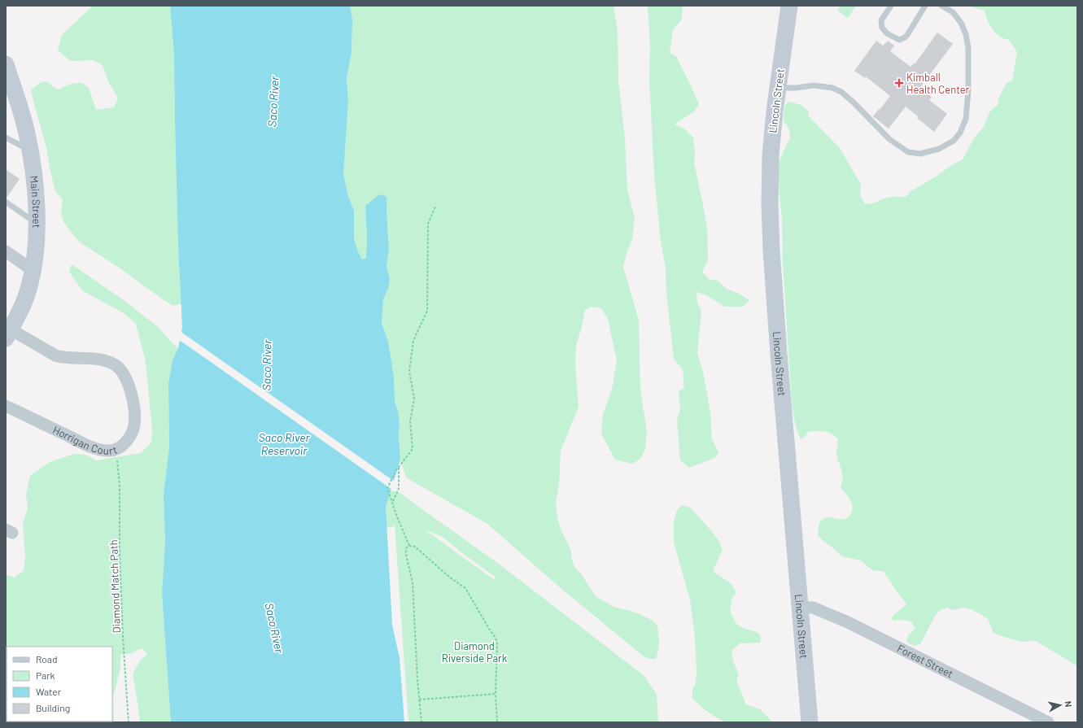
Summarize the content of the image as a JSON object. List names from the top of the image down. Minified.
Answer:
{"streets":{"street":["Lincoln Street","Main Street","Horrigan Court","Forest Street"],"path":["Diamond Match Path"]},"crossings":[["Lincoln Street","Forest Street"],["Main Street","Horrigan Court"],["Horrigan Court","Diamond Match Path"]],"water":["Saco River","Saco River Reservoir"],"parks":["Diamond Riverside Park"],"places":{"health":["Kimball Health Center"]},"legend":["Road","Park","Water","Building"],"north":"right"}
